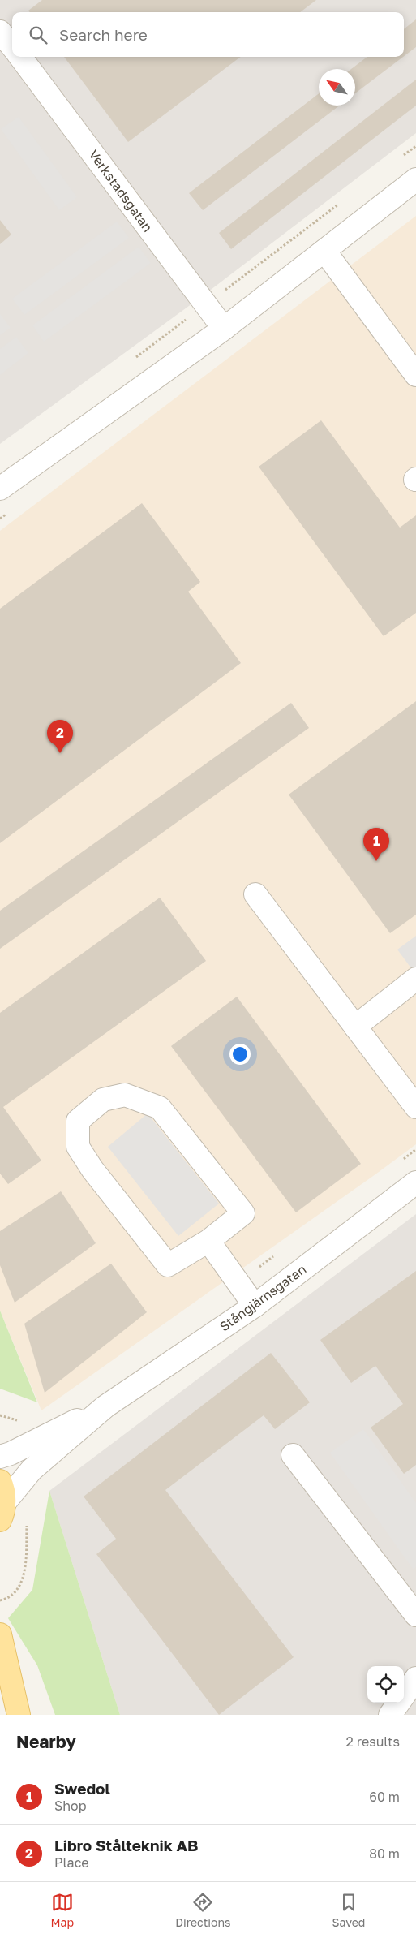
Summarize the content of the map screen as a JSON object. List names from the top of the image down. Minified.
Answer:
{"streets":{"street":["Verkstadsgatan","Stångjärnsgatan"]},"north":"top left","page":{"search":"Search here","pins":["2","1"],"heading":["Nearby","2 results"],"list":[{"mark":"1","name":"Swedol","note":"Shop","value":"60 m"},{"mark":"2","name":"Libro Stålteknik AB","note":"Place","value":"80 m"}],"nav":["Map","Directions","Saved"]}}
